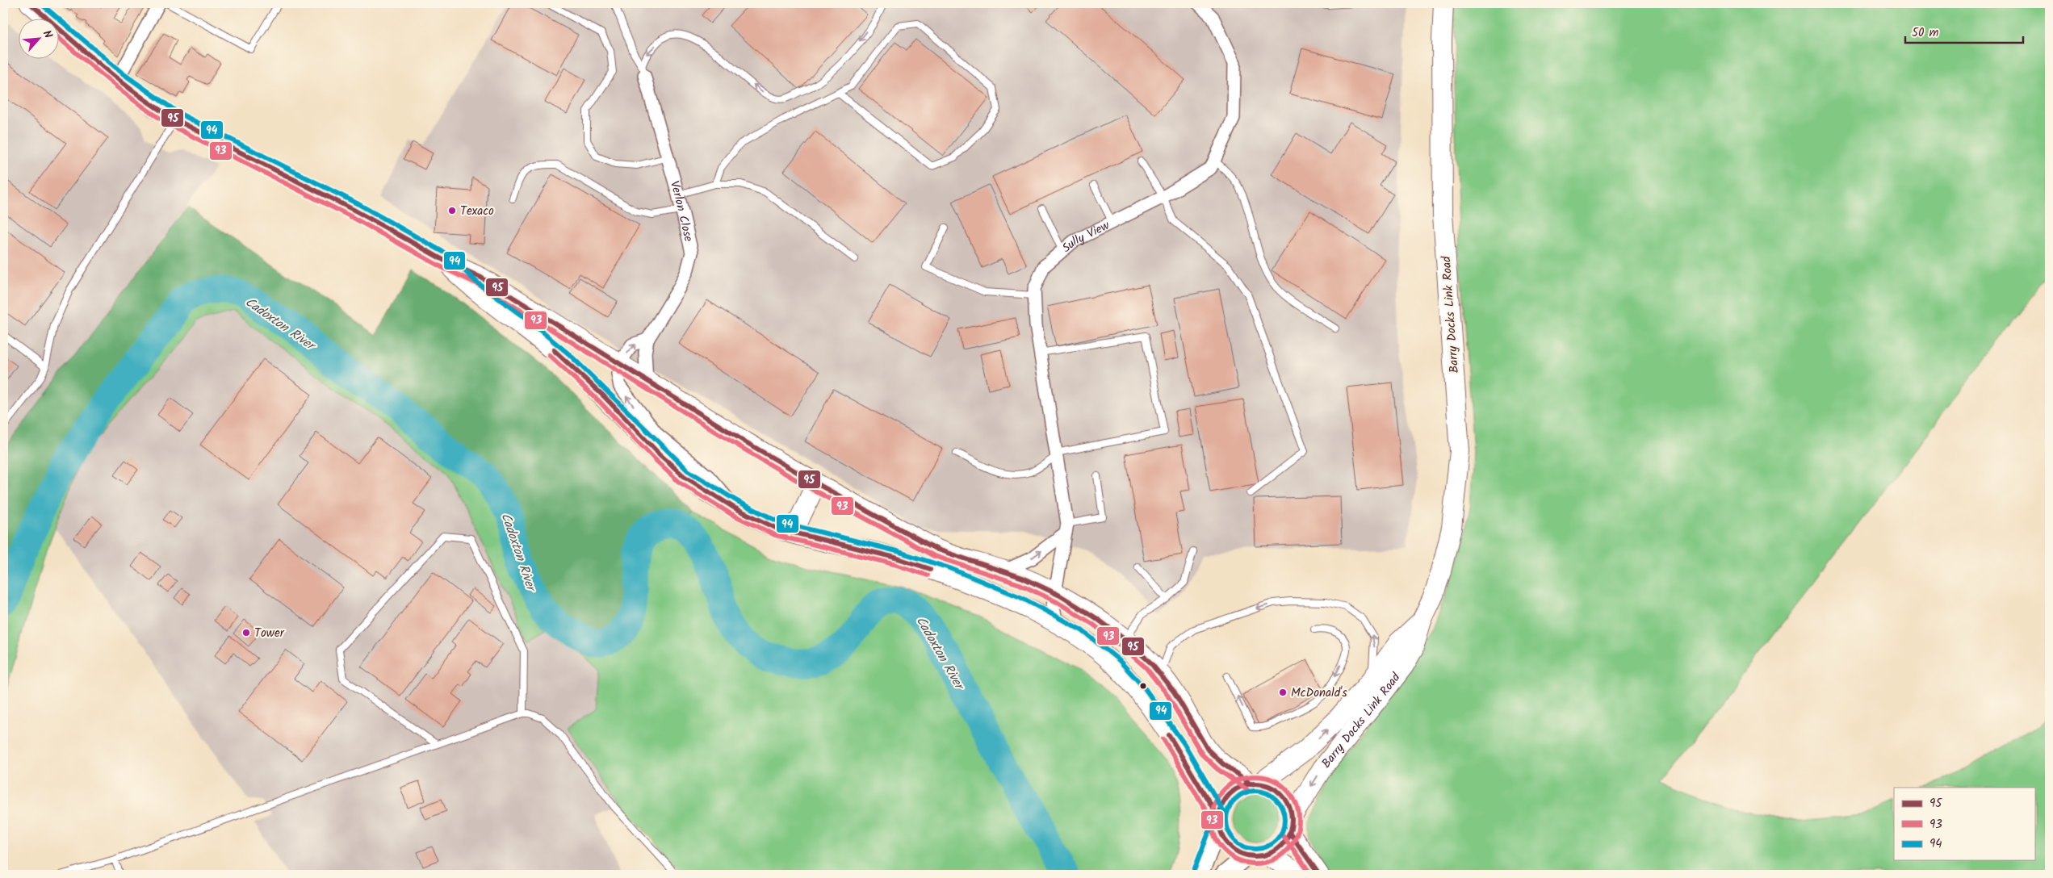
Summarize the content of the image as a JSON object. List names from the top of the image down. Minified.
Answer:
{"streets":{"main road":["Barry Docks Link Road"],"street":["Verlon Close","Sully View"]},"water":["Cadoxton River"],"places":["Texaco","Tower","McDonald's"],"lines":["transit line 95","transit line 94","transit line 93"],"legend":["95","93","94"],"scale_bar":"50 m","north":"top right"}
